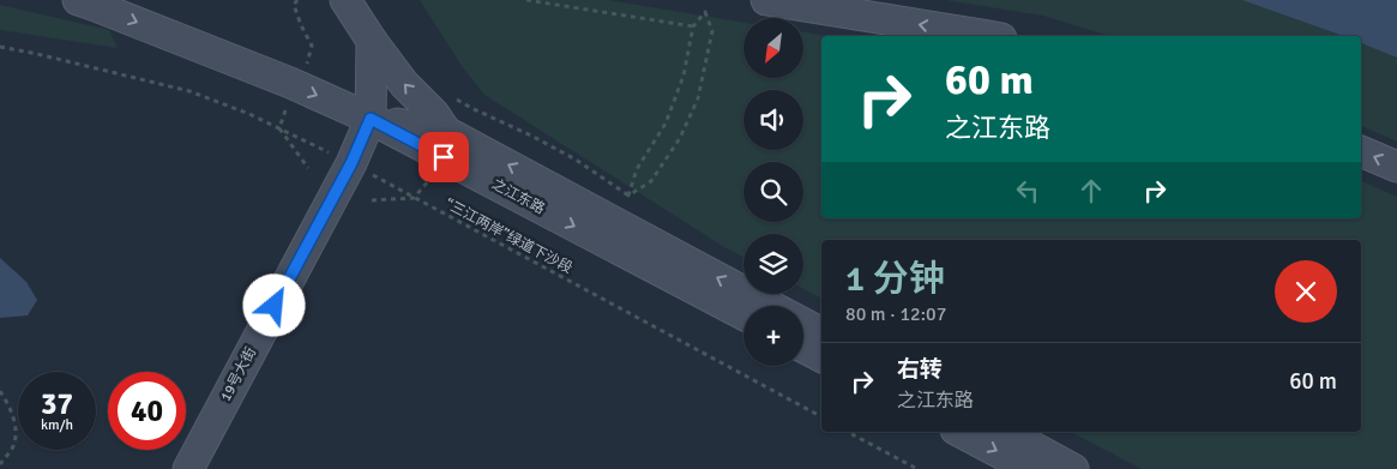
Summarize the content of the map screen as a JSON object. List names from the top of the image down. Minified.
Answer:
{"streets":{"main road":["之江东路","19号大街"],"path":["“三江两岸”绿道下沙段"]},"crossings":[["之江东路","19号大街"],["“三江两岸”绿道下沙段","19号大街"]],"north":"bottom left","page":{"map_buttons":"+","turn":["60 m","之江东路"],"heading":["1 分钟","80 m · 12:07"],"list":[{"name":"右转","note":"之江东路","value":"60 m"}],"speed":"37 km/h","limit":"40"}}
